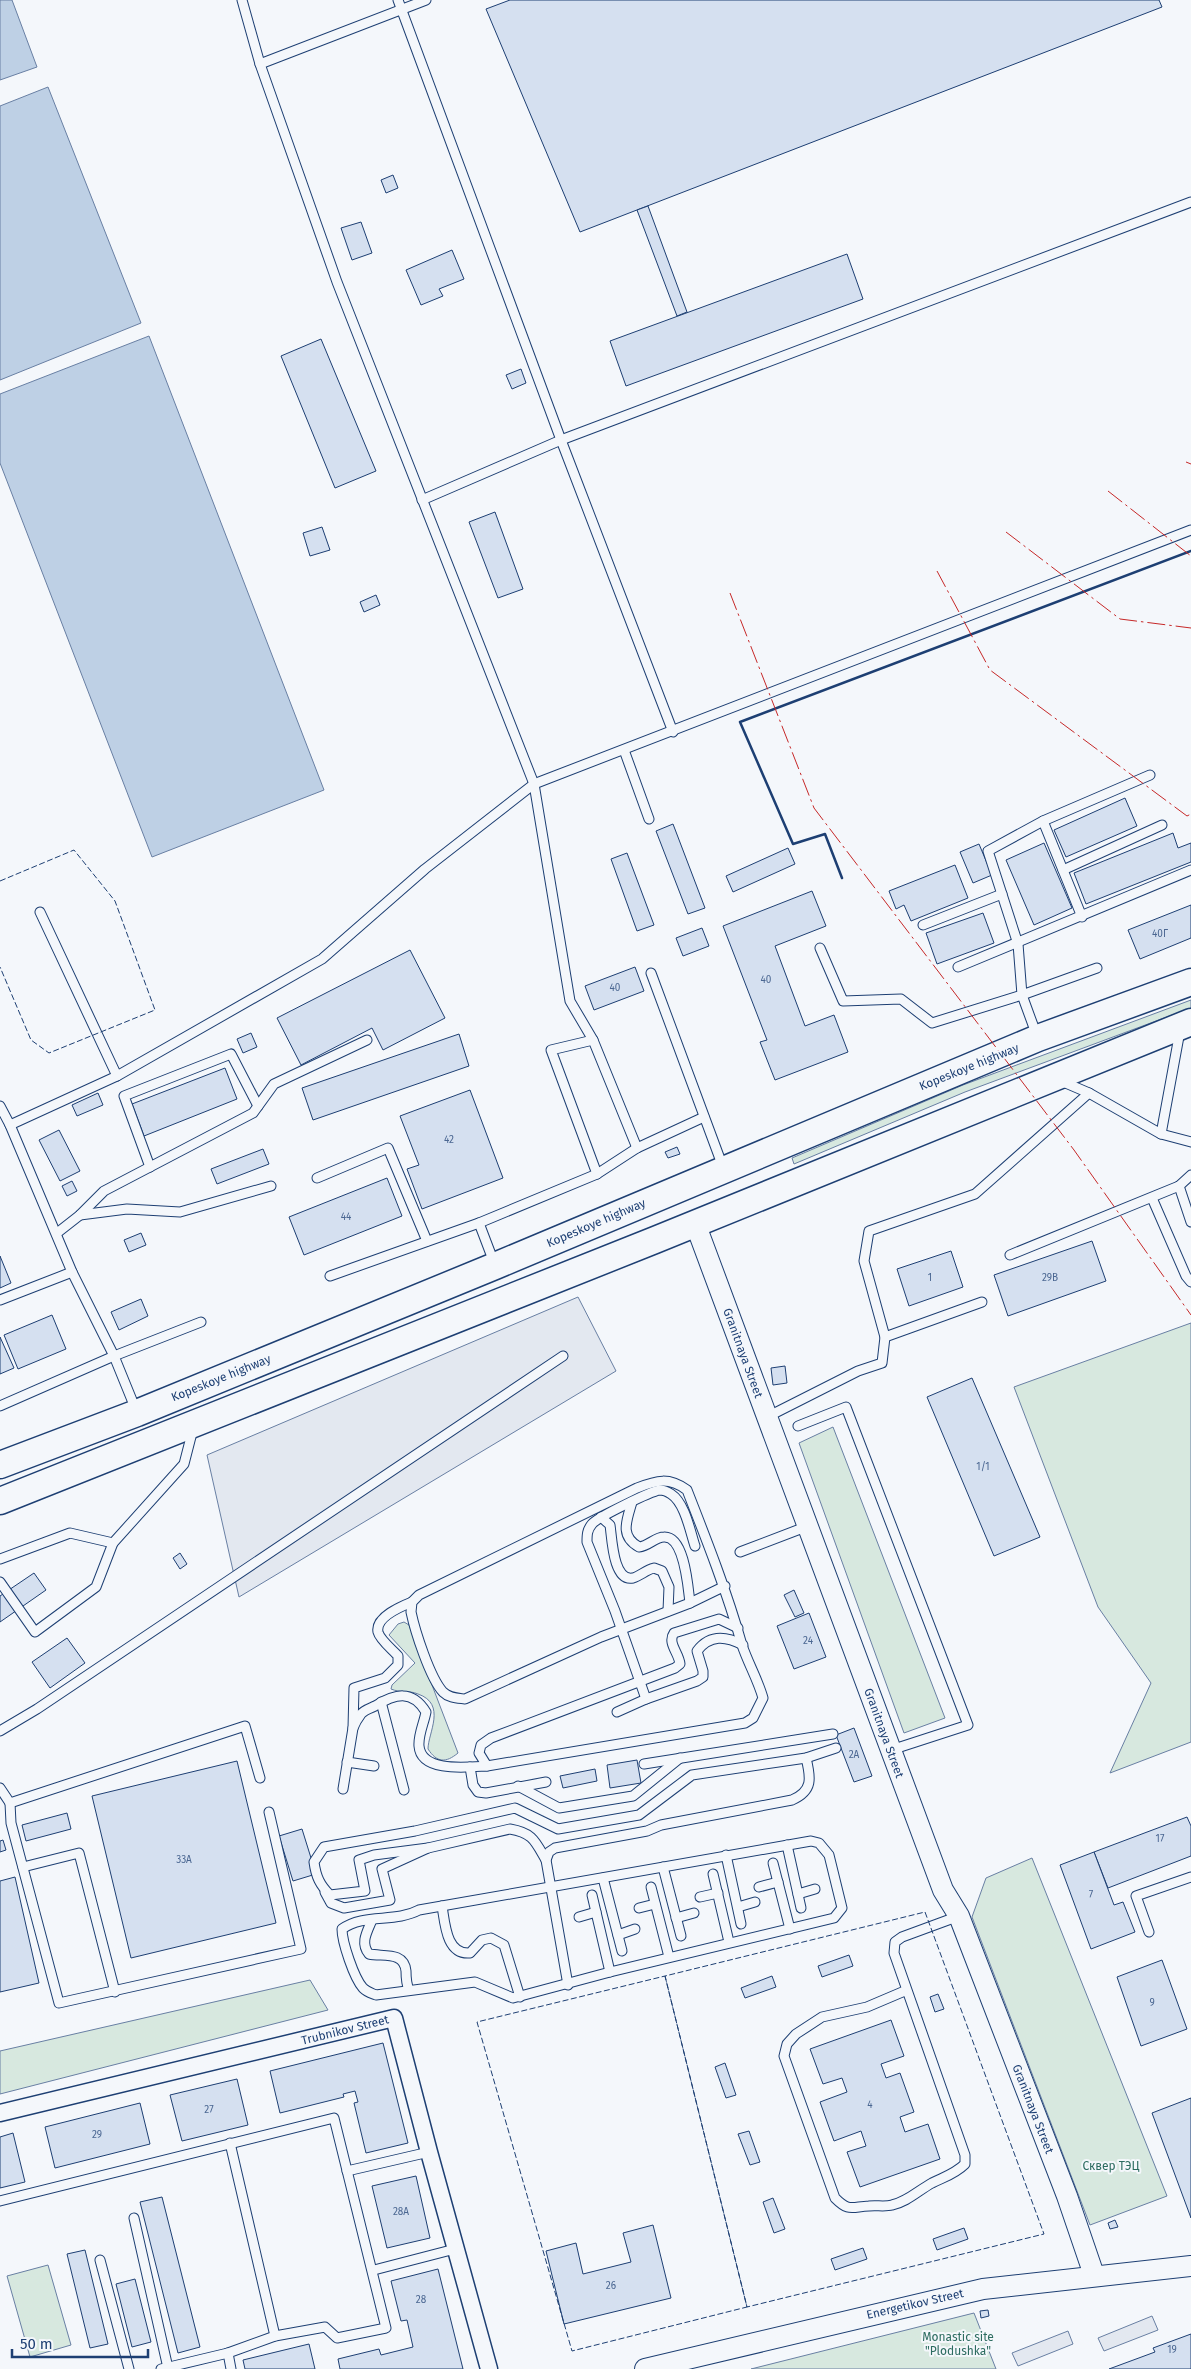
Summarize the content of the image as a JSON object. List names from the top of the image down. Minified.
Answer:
{"streets":{"main road":["Kopeskoye highway","Granitnaya Street"],"street":["Trubnikov Street","Energetikov Street"]},"crossings":[["Kopeskoye highway","Granitnaya Street"],["Granitnaya Street","Energetikov Street"]],"parks":["Сквер ТЭЦ","Monastic site \"Plodushka\""],"house_numbers":["40Г","40","40","42","44","1","29В","1/1","24","2А","17","33А","7","9","4","27","29","28А","26","28","19"],"scale_bar":"50 m"}
